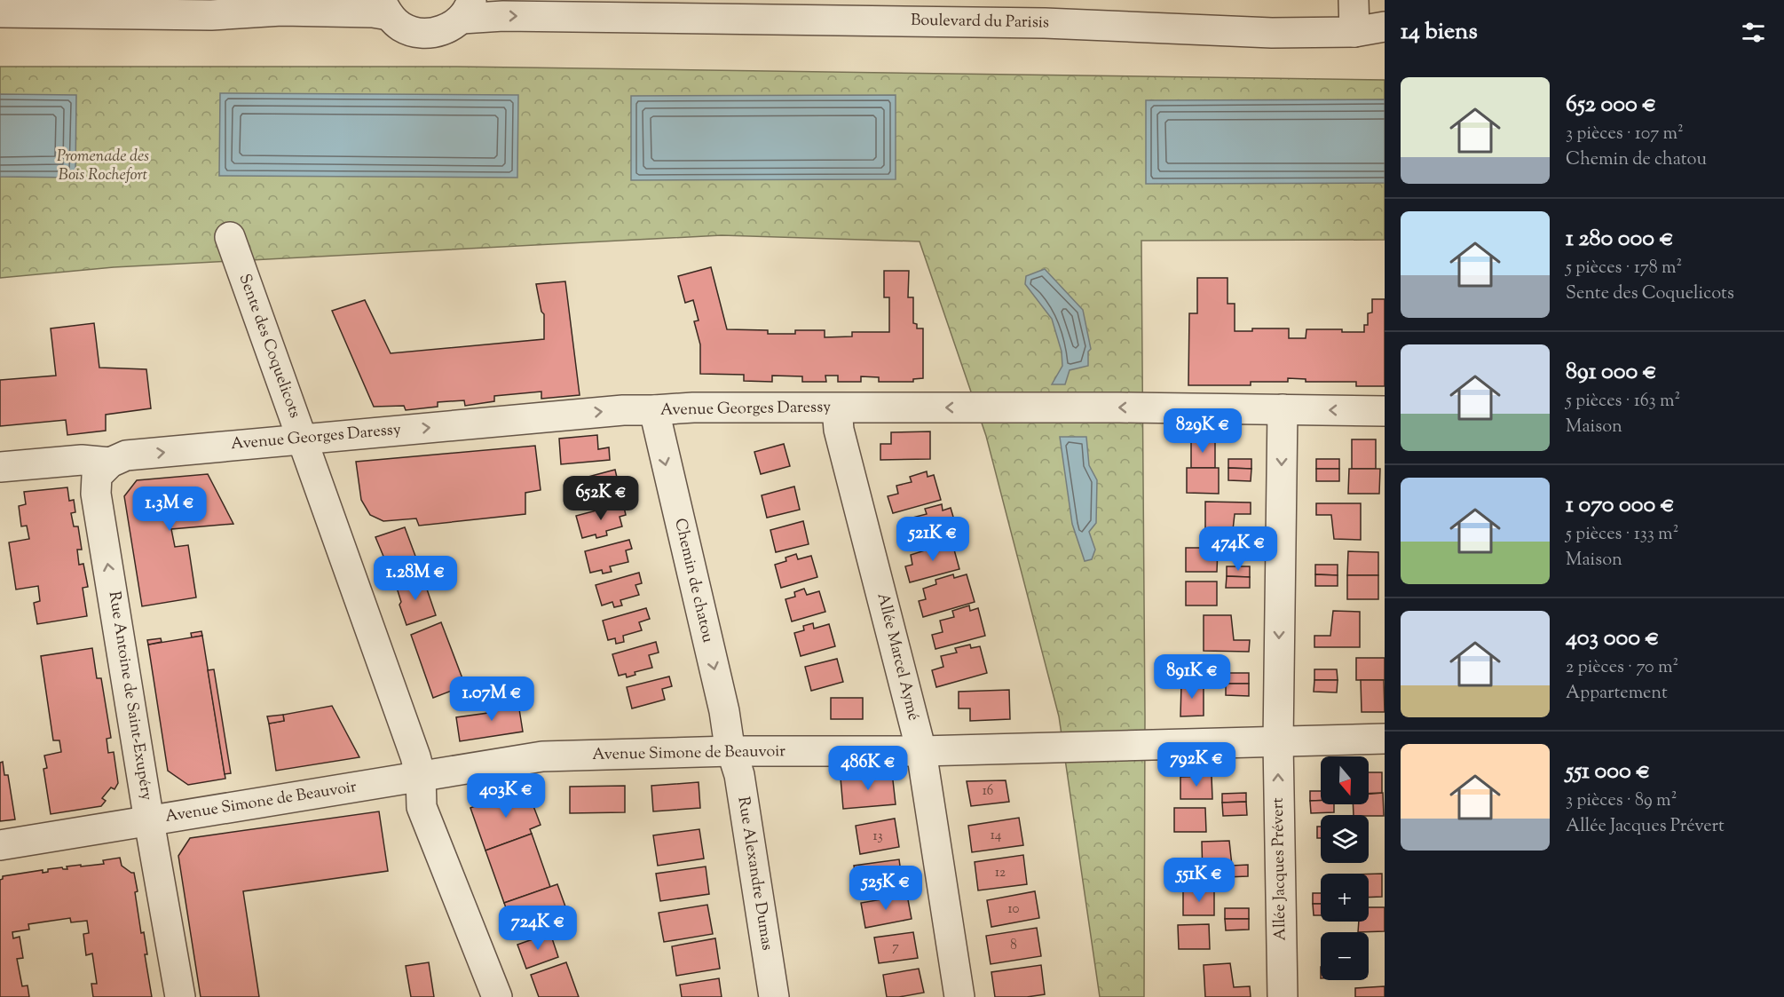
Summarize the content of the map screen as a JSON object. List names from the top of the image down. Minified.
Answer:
{"streets":{"street":["Boulevard du Parisis","Sente des Coquelicots","Avenue Georges Daressy","Chemin de chatou","Allée Marcel Aymé","Rue Antoine de Saint-Exupéry","Avenue Simone de Beauvoir","Allée Jacques Prévert","Rue Alexandre Dumas"]},"crossings":[["Sente des Coquelicots","Avenue Georges Daressy"],["Sente des Coquelicots","Avenue Simone de Beauvoir"],["Avenue Georges Daressy","Chemin de chatou"],["Avenue Georges Daressy","Allée Marcel Aymé"],["Avenue Georges Daressy","Rue Antoine de Saint-Exupéry"],["Avenue Georges Daressy","Allée Jacques Prévert"],["Chemin de chatou","Avenue Simone de Beauvoir"],["Chemin de chatou","Rue Alexandre Dumas"],["Allée Marcel Aymé","Avenue Simone de Beauvoir"],["Rue Antoine de Saint-Exupéry","Avenue Simone de Beauvoir"],["Avenue Simone de Beauvoir","Allée Jacques Prévert"],["Avenue Simone de Beauvoir","Rue Alexandre Dumas"]],"one_way":["Chemin de chatou","Rue Antoine de Saint-Exupéry"],"parks":["Promenade des Bois Rochefort"],"house_numbers":["16","14","13","12","10","8","7"],"north":"bottom","page":{"heading":"14 biens","list":[{"name":"652 000 €","note":"3 pièces · 107 m² · Chemin de chatou"},{"name":"1 280 000 €","note":"5 pièces · 178 m² · Sente des Coquelicots"},{"name":"891 000 €","note":"5 pièces · 163 m² · Maison"},{"name":"1 070 000 €","note":"5 pièces · 133 m² · Maison"},{"name":"403 000 €","note":"2 pièces · 70 m² · Appartement"},{"name":"551 000 €","note":"3 pièces · 89 m² · Allée Jacques Prévert"}],"price":["829K €","652K €","1.3M €","521K €","474K €","1.28M €","891K €","1.07M €","792K €","486K €","403K €","551K €","525K €","724K €"],"map_buttons":["+","−"]}}
